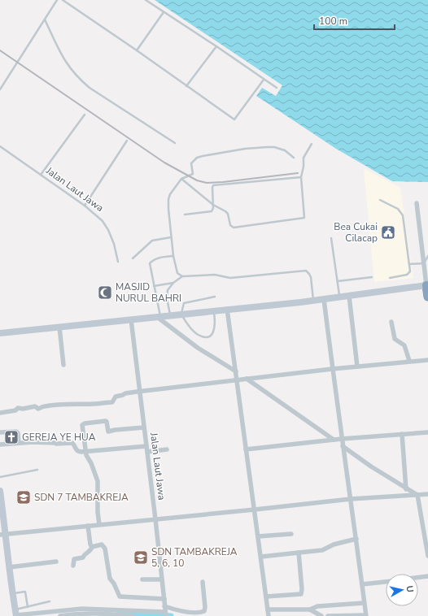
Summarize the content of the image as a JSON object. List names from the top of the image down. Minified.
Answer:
{"streets":{"street":["Jalan Laut Jawa"]},"places":{"public building":["Bea Cukai Cilacap"],"mosque":["MASJID NURUL BAHRI"],"church":["GEREJA YE HUA"],"school or university":["SDN 7 TAMBAKREJA","SDN TAMBAKREJA 5, 6, 10"]},"scale_bar":"100 m","north":"right"}
